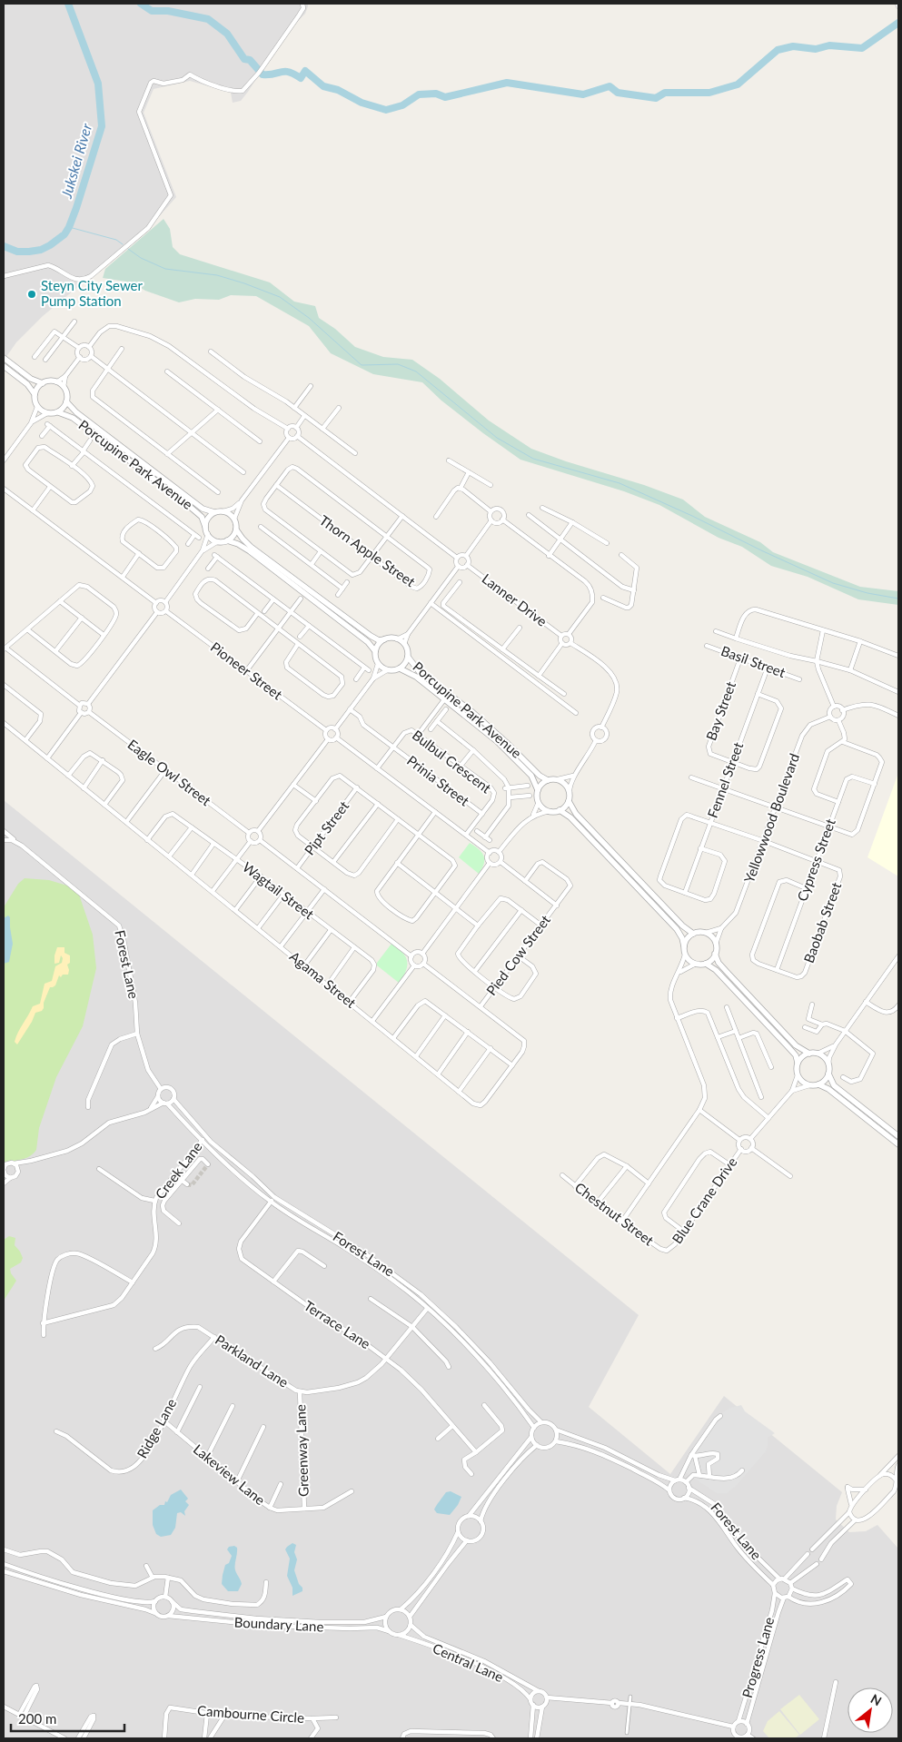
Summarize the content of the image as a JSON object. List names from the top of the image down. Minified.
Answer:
{"streets":{"street":["Porcupine Park Avenue","Thorn Apple Street","Lanner Drive","Basil Street","Pioneer Street","Bay Street","Bulbul Crescent","Eagle Owl Street","Fennel Street","Prinia Street","Yellowwood Boulevard","Pipt Street","Cypress Street","Wagtail Street","Baobab Street","Pied Cow Street","Forest Lane","Agama Street","Creek Lane","Blue Crane Drive","Chestnut Street","Terrace Lane","Parkland Lane","Ridge Lane","Greenway Lane","Lakeview Lane","Boundary Lane","Progress Lane","Central Lane","Cambourne Circle"]},"crossings":[["Basil Street","Bay Street"],["Basil Street","Fennel Street"],["Bay Street","Fennel Street"],["Bulbul Crescent","Prinia Street"],["Cypress Street","Baobab Street"],["Wagtail Street","Agama Street"],["Pied Cow Street","Agama Street"],["Forest Lane","Creek Lane"],["Forest Lane","Terrace Lane"],["Forest Lane","Parkland Lane"],["Forest Lane","Progress Lane"],["Blue Crane Drive","Chestnut Street"],["Terrace Lane","Parkland Lane"],["Parkland Lane","Ridge Lane"],["Parkland Lane","Greenway Lane"],["Ridge Lane","Lakeview Lane"],["Greenway Lane","Lakeview Lane"],["Boundary Lane","Central Lane"]],"water":["Jukskei River"],"places":["Steyn City Sewer Pump Station"],"scale_bar":"200 m","north":"top right"}
